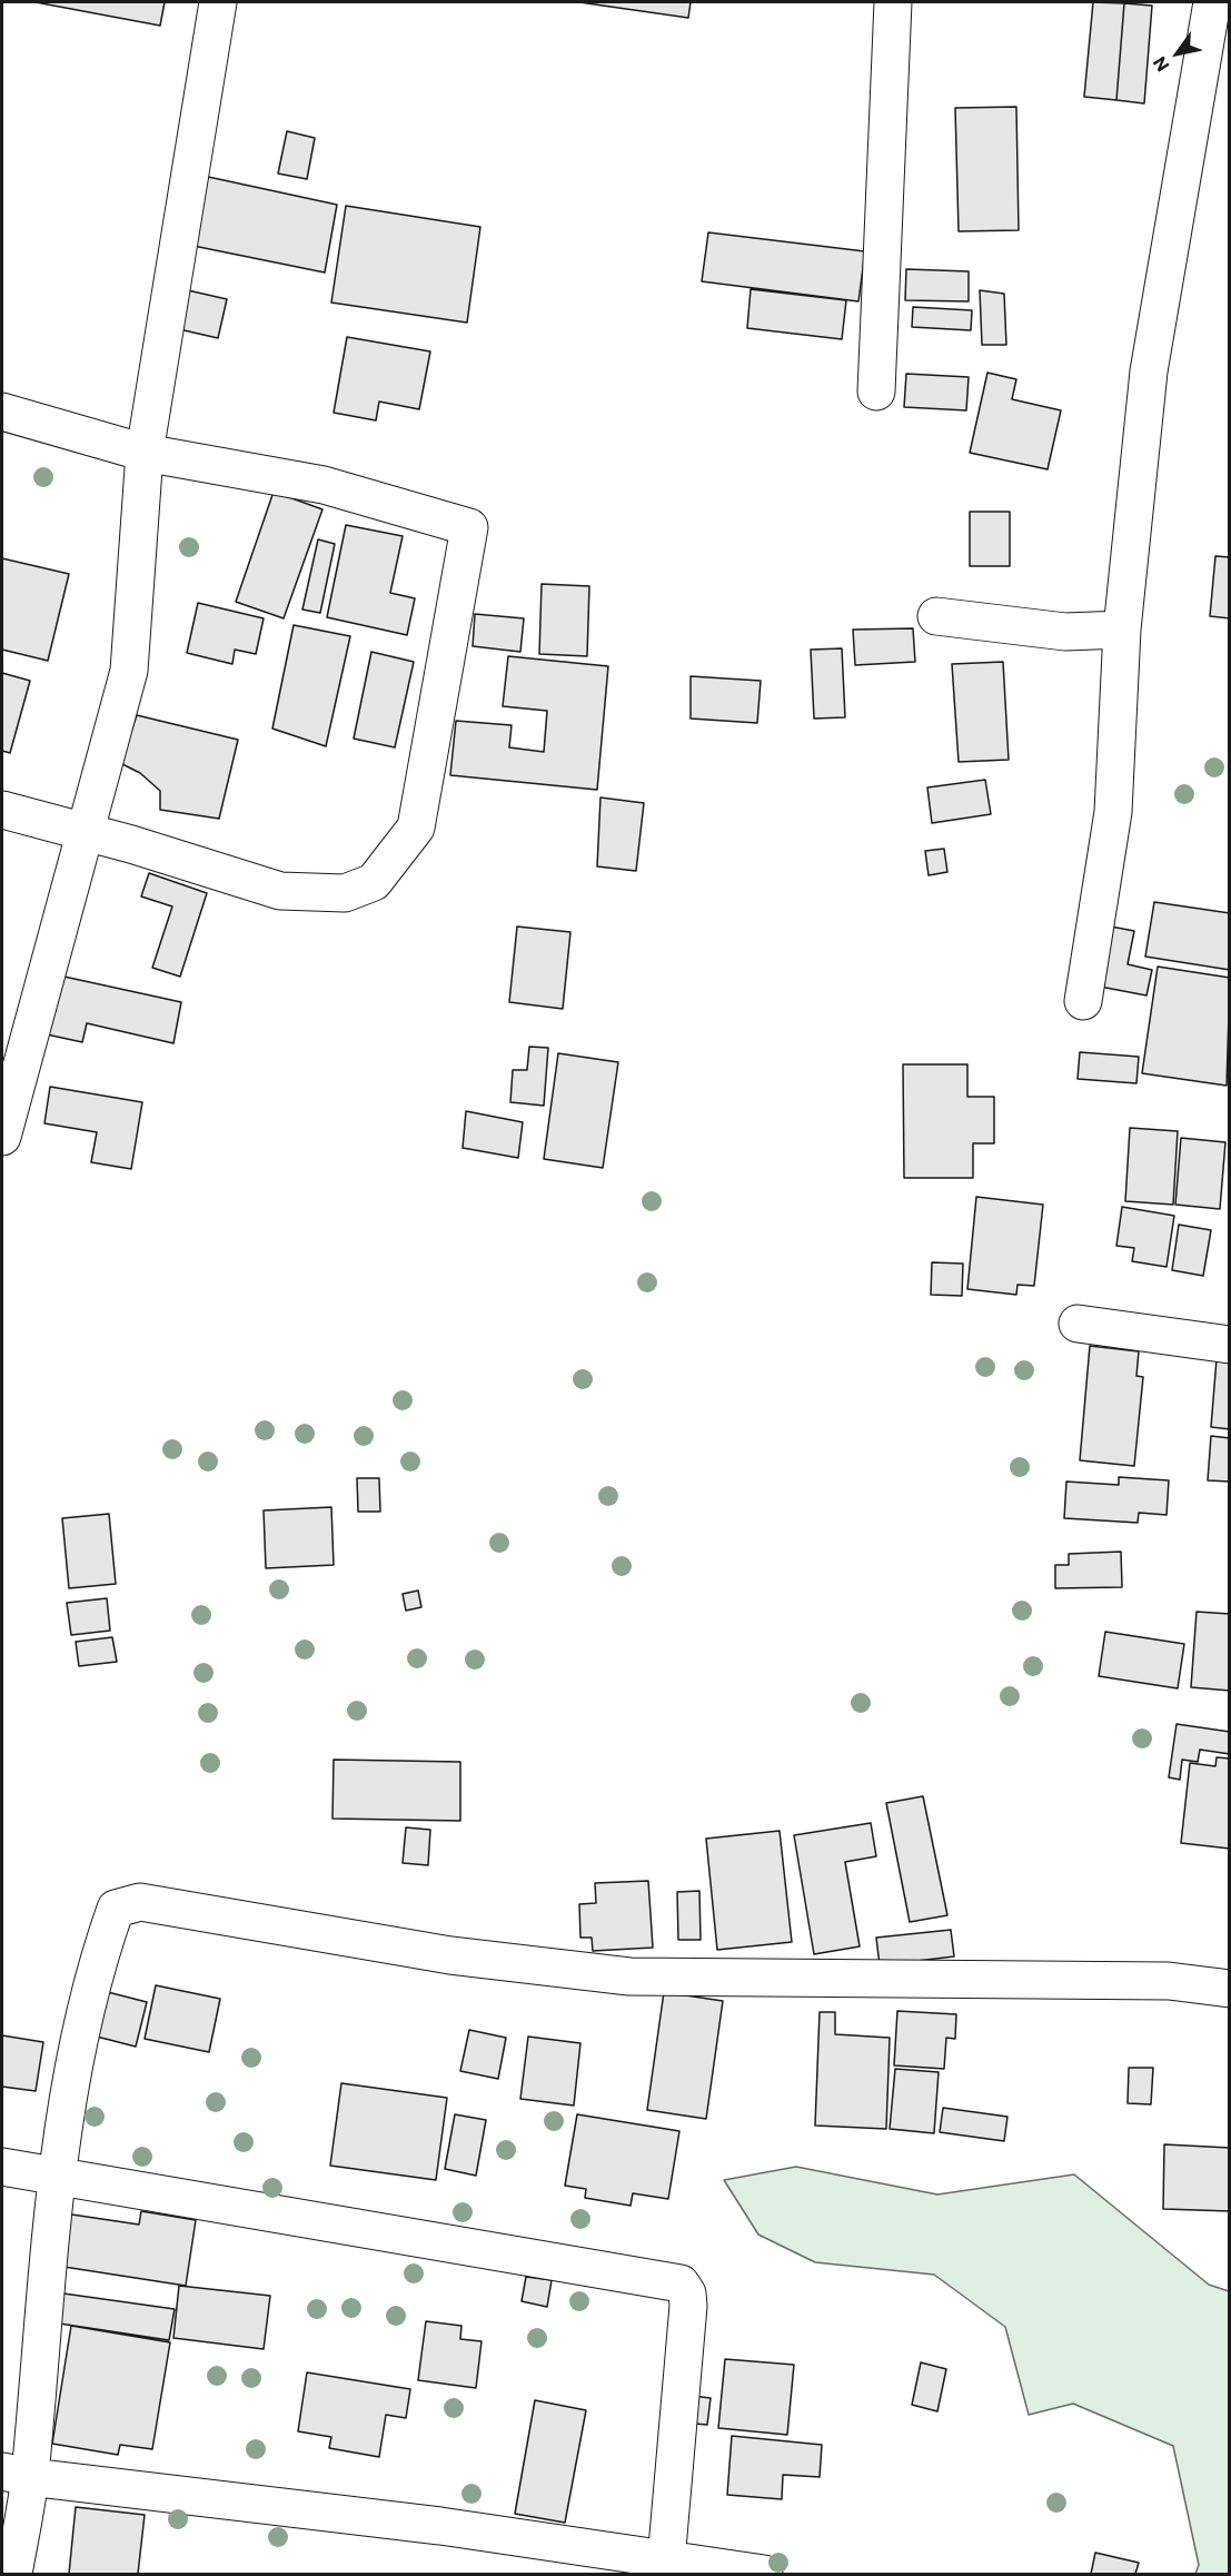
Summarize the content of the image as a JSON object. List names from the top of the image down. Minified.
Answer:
{"north":"bottom left"}
